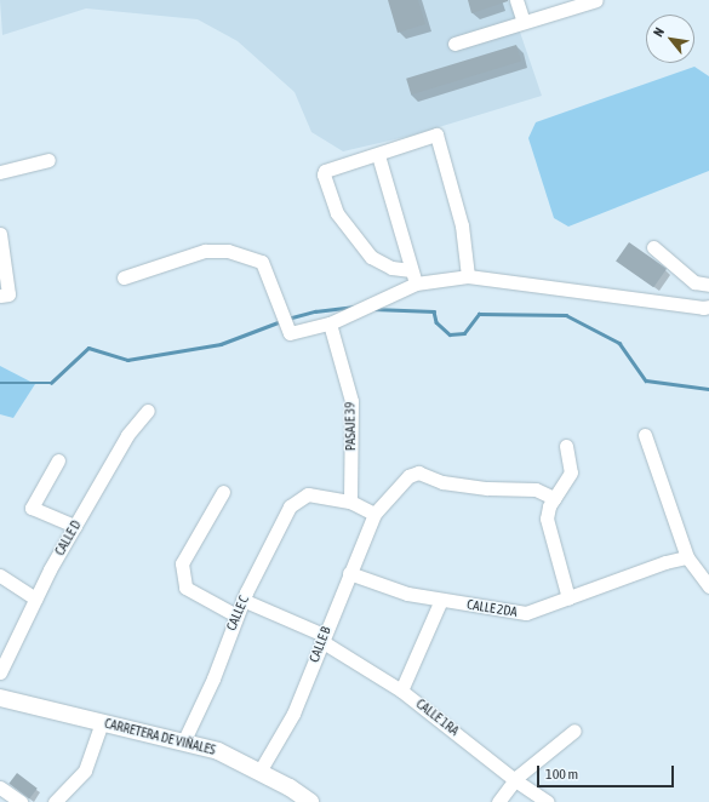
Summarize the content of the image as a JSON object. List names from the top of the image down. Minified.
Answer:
{"streets":{"main road":["CARRETERA DE VIÑALES"],"street":["PASAJE 39","CALLE D","CALLE 2DA","CALLE C","CALLE B","CALLE 1RA"]},"crossings":[["PASAJE 39","CALLE C"],["CALLE 2DA","CALLE B"],["CALLE C","CALLE 1RA"],["CALLE C","CARRETERA DE VIÑALES"],["CALLE B","CALLE 1RA"],["CALLE B","CARRETERA DE VIÑALES"]],"scale_bar":"100 m","north":"top left"}
